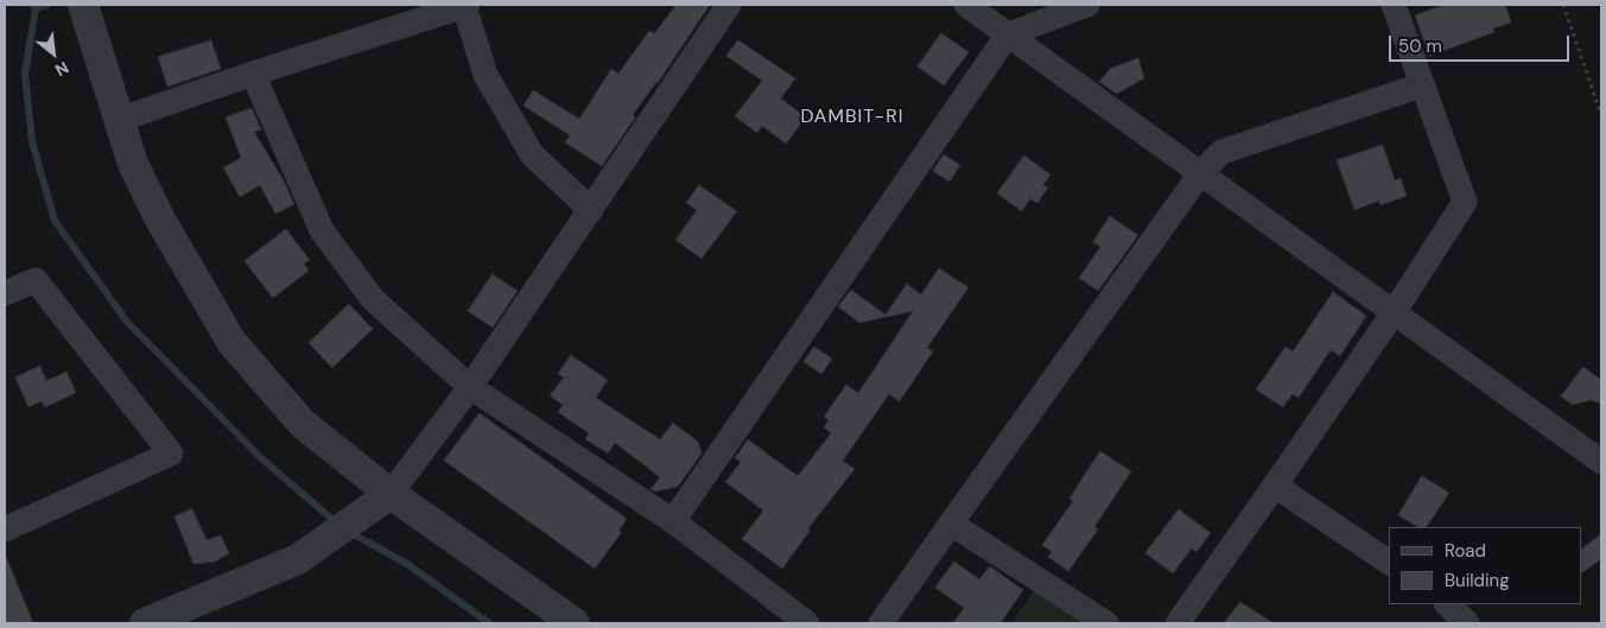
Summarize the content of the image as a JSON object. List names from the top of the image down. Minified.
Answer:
{"districts":["DAMBIT-RI"],"legend":["Road","Building"],"scale_bar":"50 m","north":"bottom right"}
